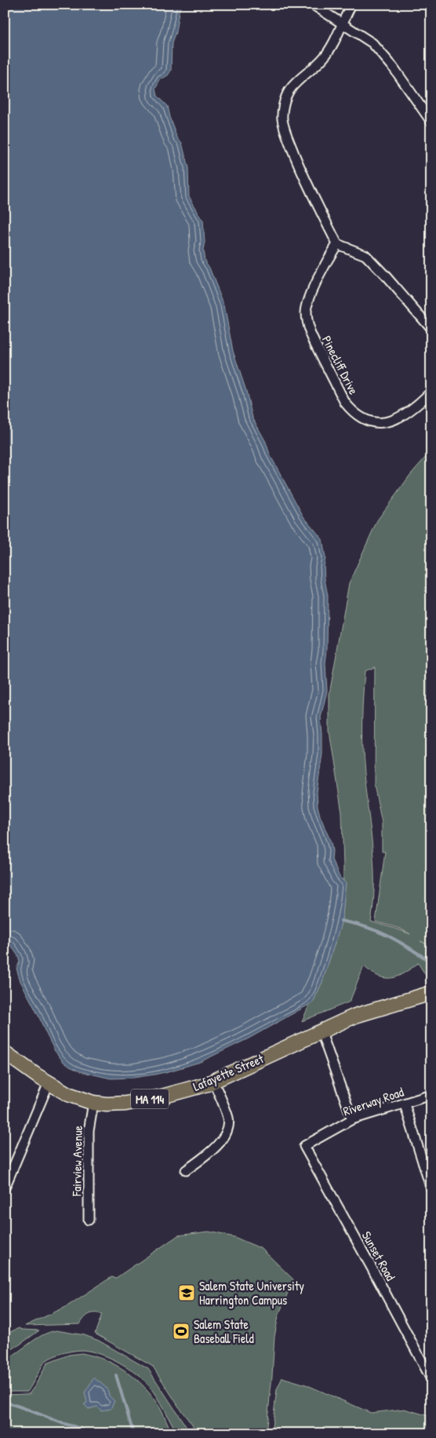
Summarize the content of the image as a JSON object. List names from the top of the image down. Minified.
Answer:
{"streets":{"main road":["Lafayette Street","MA 114"],"street":["Pinecliff Drive","Riverway Road","Fairview Avenue","Sunset Road"]},"crossings":[["Lafayette Street","Fairview Avenue"],["Riverway Road","Sunset Road"]],"places":{"school or university":["Salem State University Harrington Campus"],"sports":["Salem State Baseball Field"]}}
